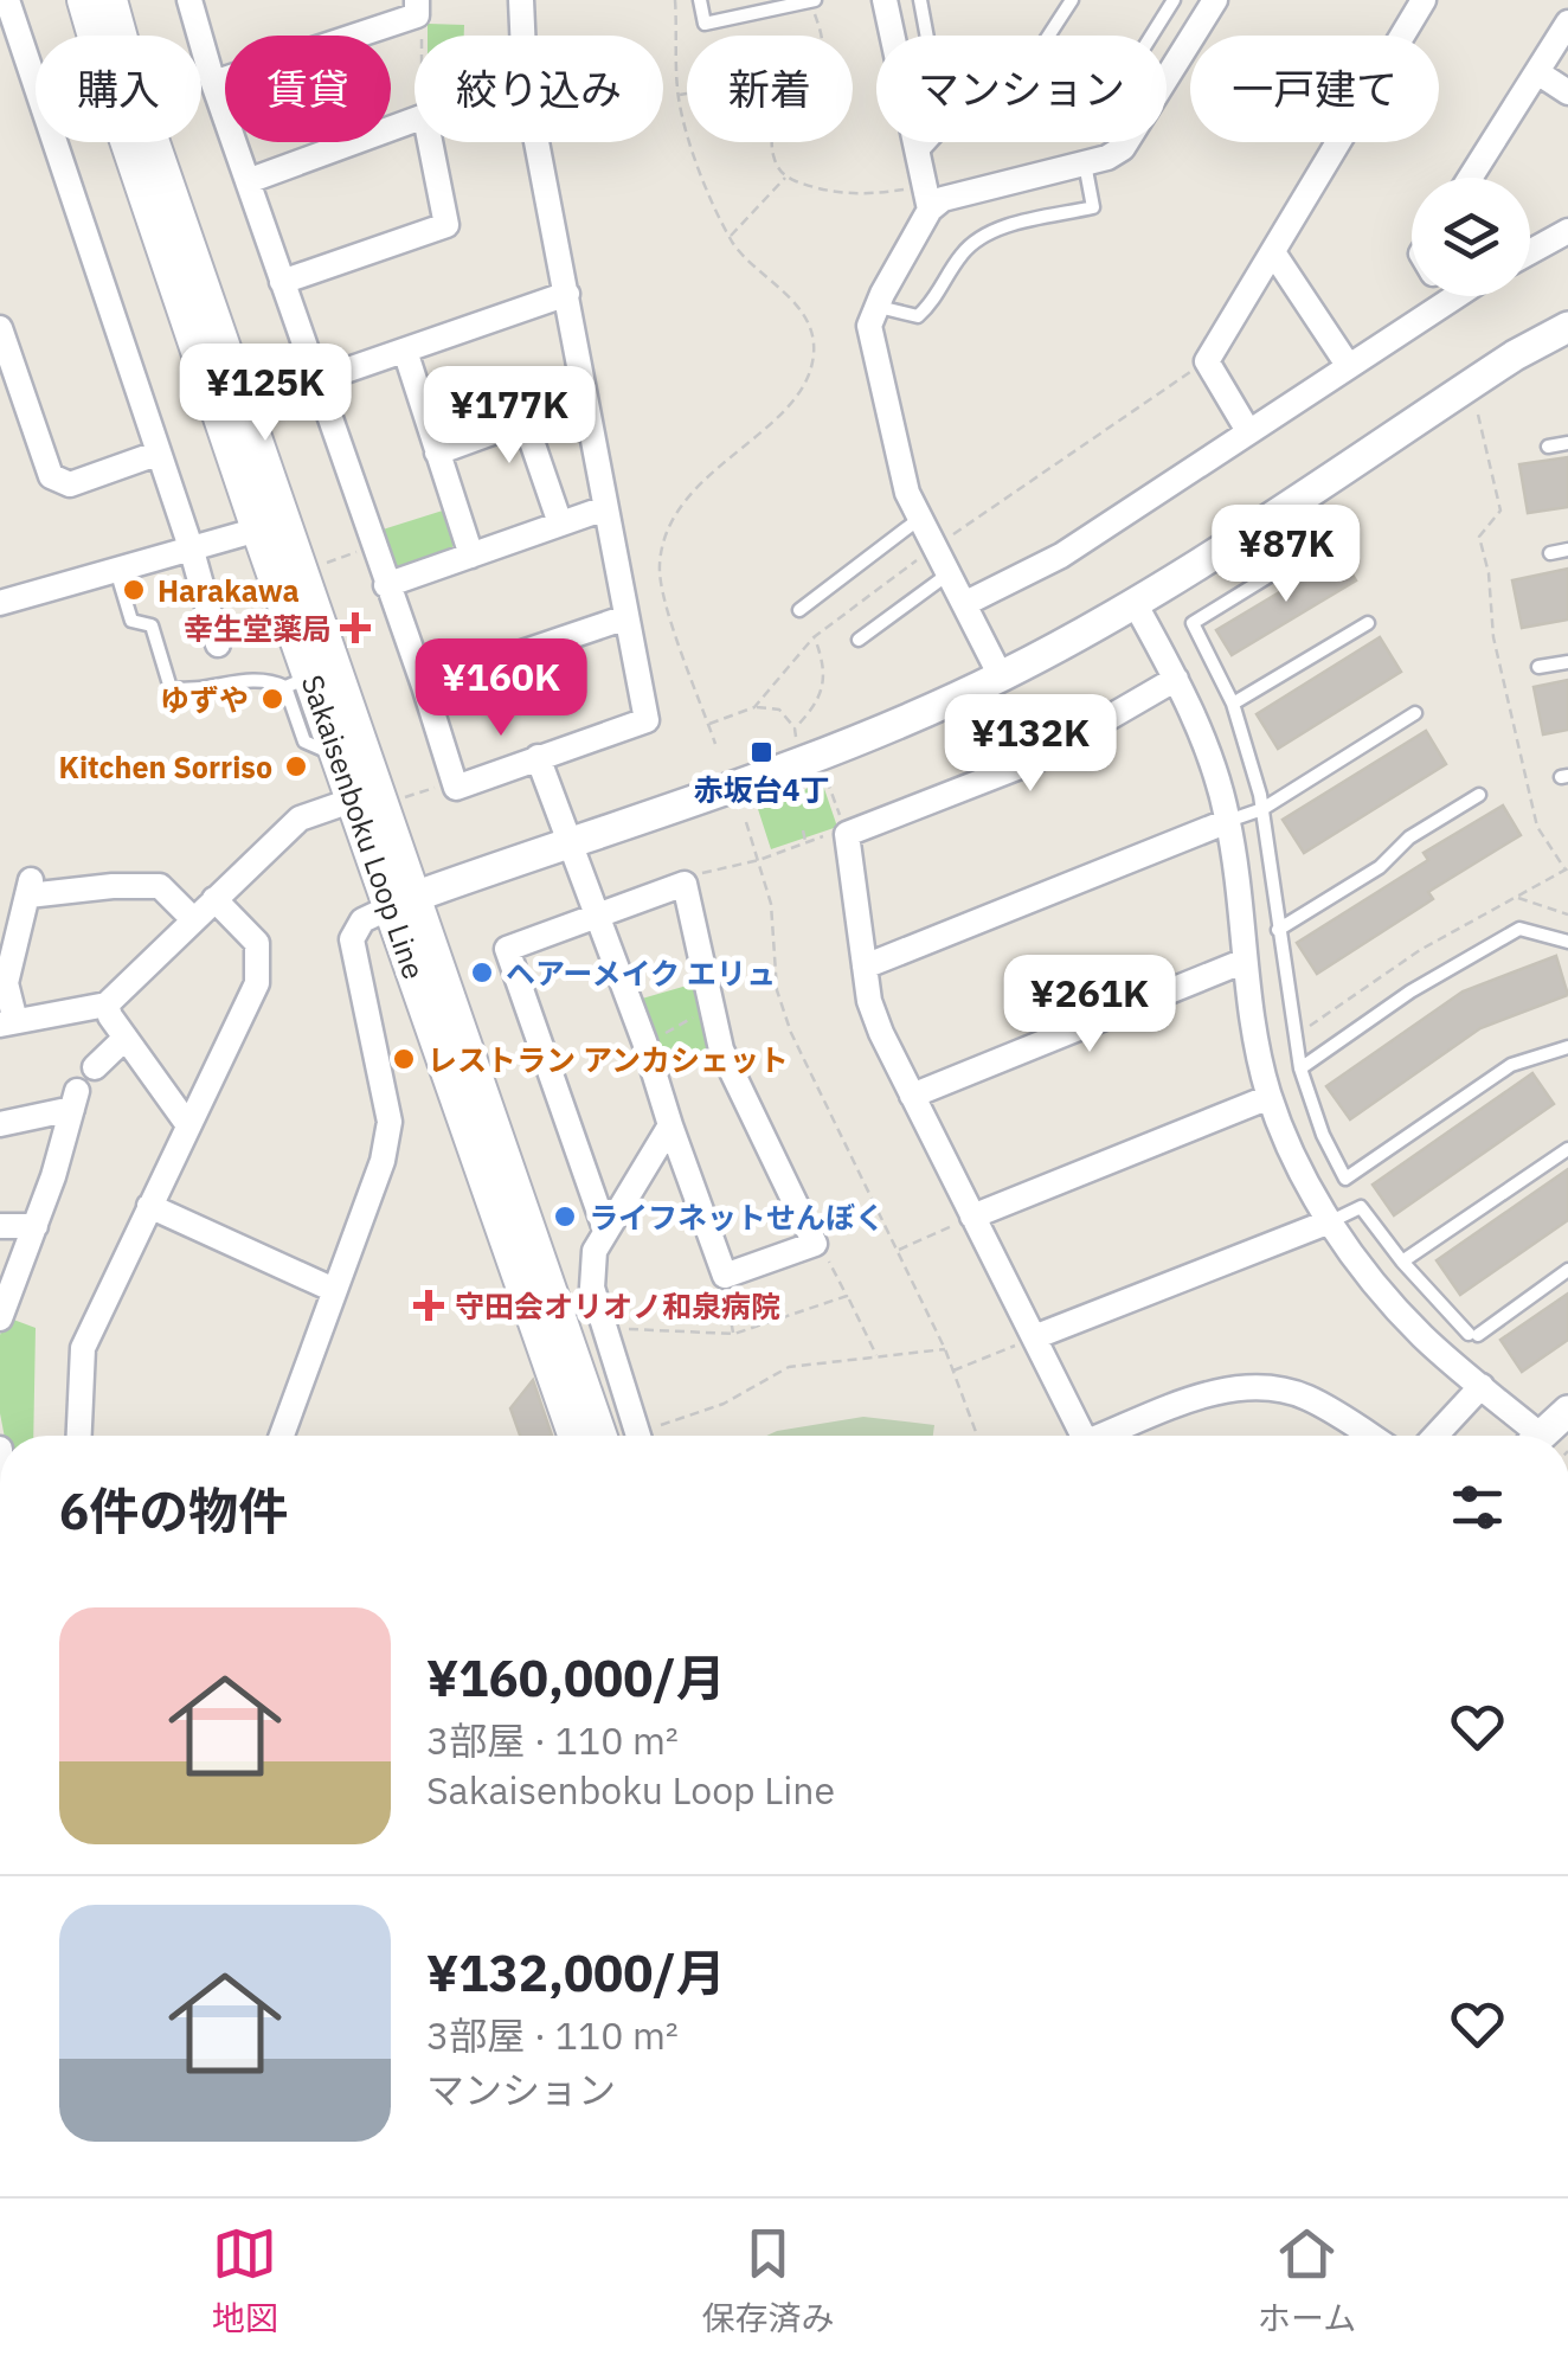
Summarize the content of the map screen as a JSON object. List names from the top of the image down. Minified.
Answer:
{"streets":{"main road":["Sakaisenboku Loop Line"]},"places":{"other":["Harakawa","ゆずや","Kitchen Sorriso","ヘアーメイク エリュ","レストラン アンカシェット","ライフネットせんぼく"],"health":["幸生堂薬局","守田会オリオノ和泉病院"],"transit":["赤坂台4丁"]},"page":{"chip":["購入","賃貸","絞り込み","新着","マンション","一戸建て"],"price":["¥125K","¥177K","¥87K","¥160K","¥132K","¥261K"],"heading":"6件の物件","list":[{"name":"¥160,000/月","note":"3部屋 · 110 m² · Sakaisenboku Loop Line"},{"name":"¥132,000/月","note":"3部屋 · 110 m² · マンション"}],"tabs":["地図","保存済み","ホーム"]}}
